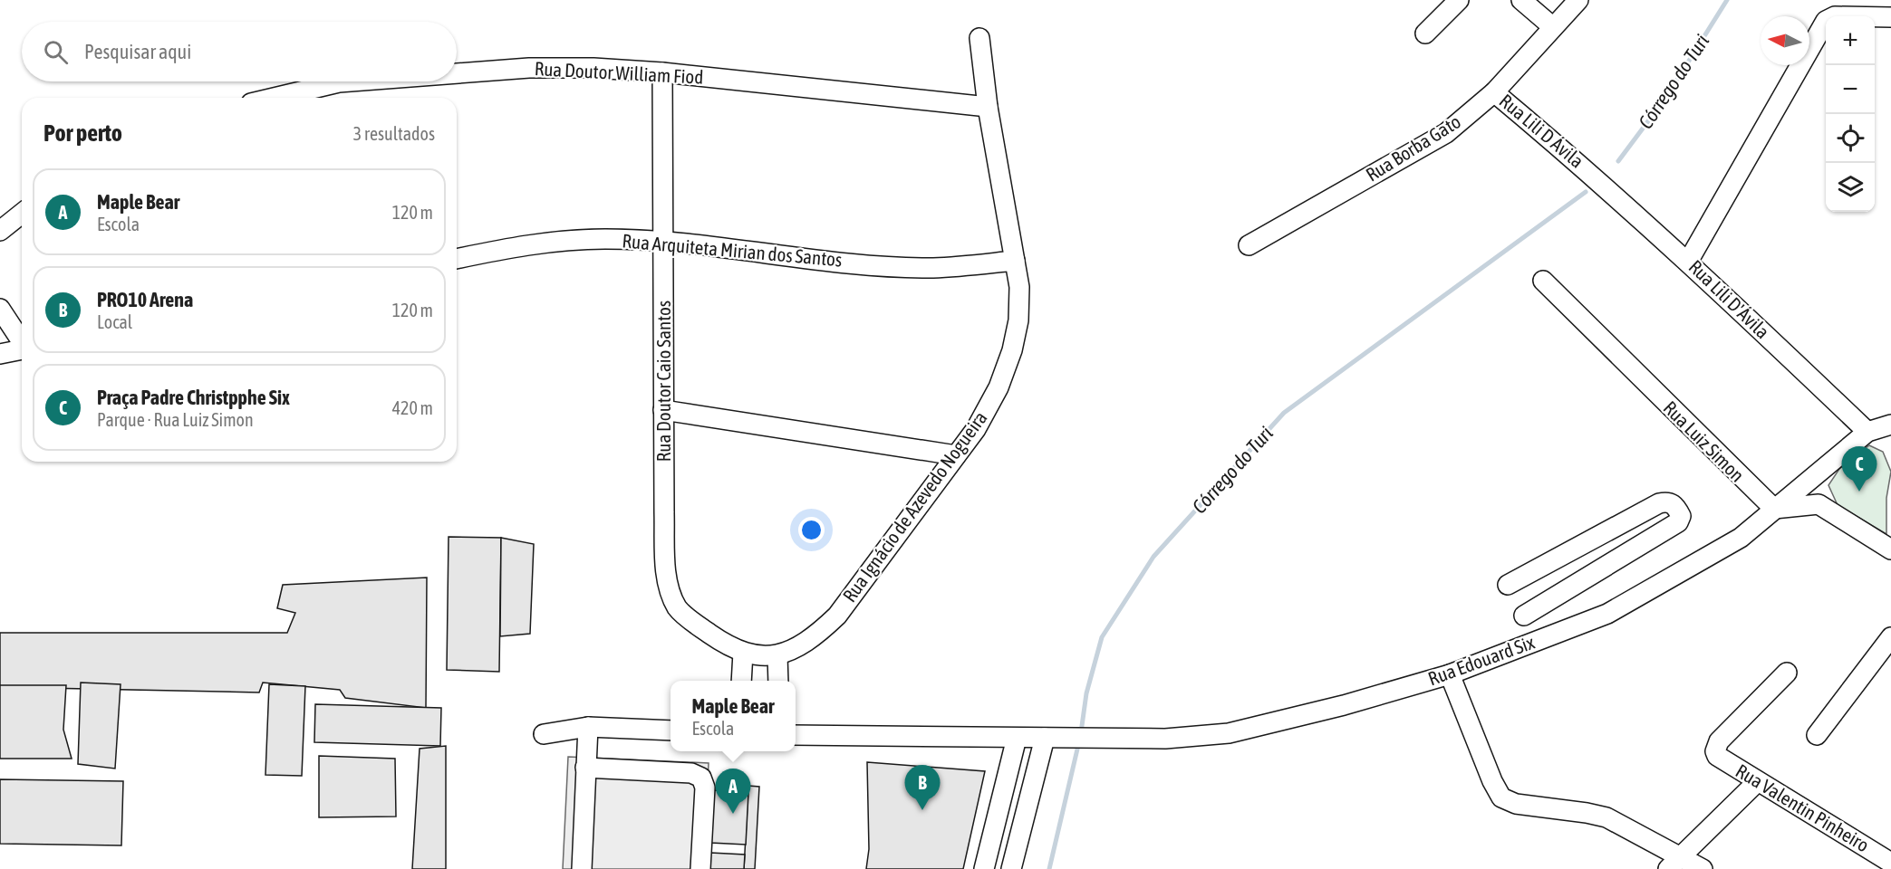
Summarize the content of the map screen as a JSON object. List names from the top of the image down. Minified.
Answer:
{"streets":{"street":["Rua Doutor William Fiod","Rua Lili D Ávila","Rua Borba Gato","Rua Arquiteta Mirian dos Santos","Rua Lili D'Ávila","Rua Doutor Caio Santos","Rua Luiz Simon","Rua Ignácio de Azevedo Nogueira","Rua Edouard Six","Rua Valentin Pinheiro"]},"crossings":[["Rua Doutor William Fiod","Rua Doutor Caio Santos"],["Rua Doutor William Fiod","Rua Ignácio de Azevedo Nogueira"],["Rua Lili D Ávila","Rua Borba Gato"],["Rua Lili D Ávila","Rua Lili D'Ávila"],["Rua Arquiteta Mirian dos Santos","Rua Doutor Caio Santos"],["Rua Arquiteta Mirian dos Santos","Rua Ignácio de Azevedo Nogueira"],["Rua Lili D'Ávila","Rua Edouard Six"],["Rua Doutor Caio Santos","Rua Ignácio de Azevedo Nogueira"],["Rua Luiz Simon","Rua Edouard Six"]],"water":["Córrego do Turi"],"north":"left","page":{"map_buttons":["+","−"],"search":"Pesquisar aqui","heading":["Por perto","3 resultados"],"list":[{"mark":"A","name":"Maple Bear","note":"Escola","value":"120 m"},{"mark":"B","name":"PRO10 Arena","note":"Local","value":"120 m"},{"mark":"C","name":"Praça Padre Christpphe Six","note":"Parque · Rua Luiz Simon","value":"420 m"}],"pins":["C","B","A"],"popup":["Maple Bear","Escola"]}}
